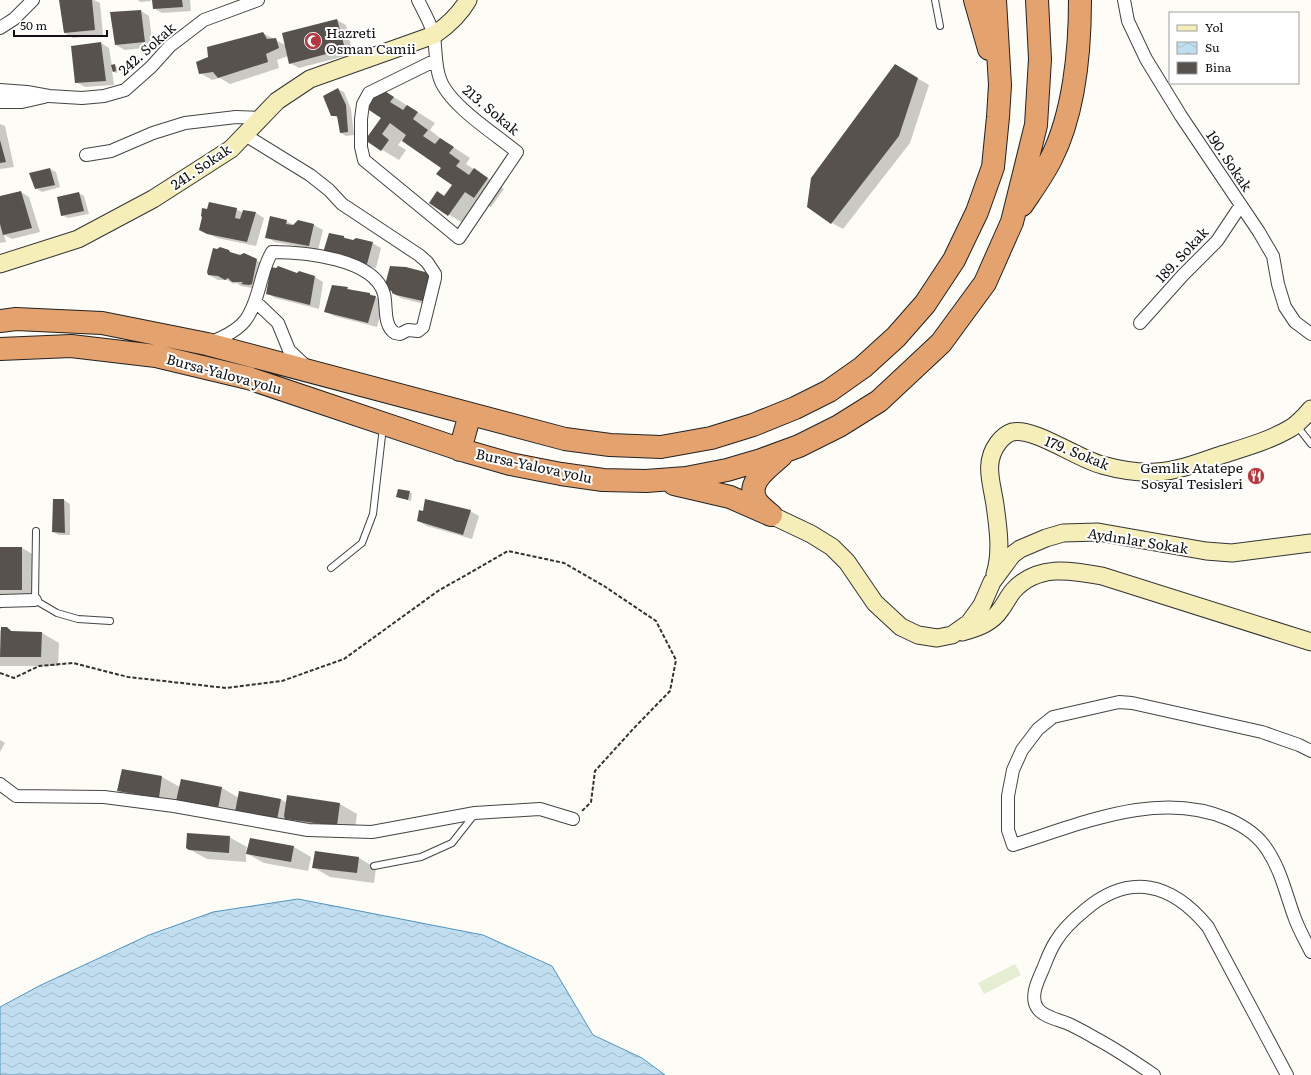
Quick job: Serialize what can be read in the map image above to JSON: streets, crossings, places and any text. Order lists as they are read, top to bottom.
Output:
{
  "streets": {
    "highway": ["Bursa-Yalova yolu"],
    "street": [
      "242. Sokak",
      "213. Sokak",
      "190. Sokak",
      "241. Sokak",
      "189. Sokak",
      "179. Sokak",
      "Aydınlar Sokak"
    ]
  },
  "crossings": [
    ["213. Sokak", "241. Sokak"],
    ["190. Sokak", "189. Sokak"],
    ["179. Sokak", "Aydınlar Sokak"]
  ],
  "places": {
    "mosque": ["Hazreti Osman Camii"],
    "restaurant": ["Gemlik Atatepe Sosyal Tesisleri"]
  },
  "legend": ["Yol", "Su", "Bina"],
  "scale_bar": "50 m"
}
